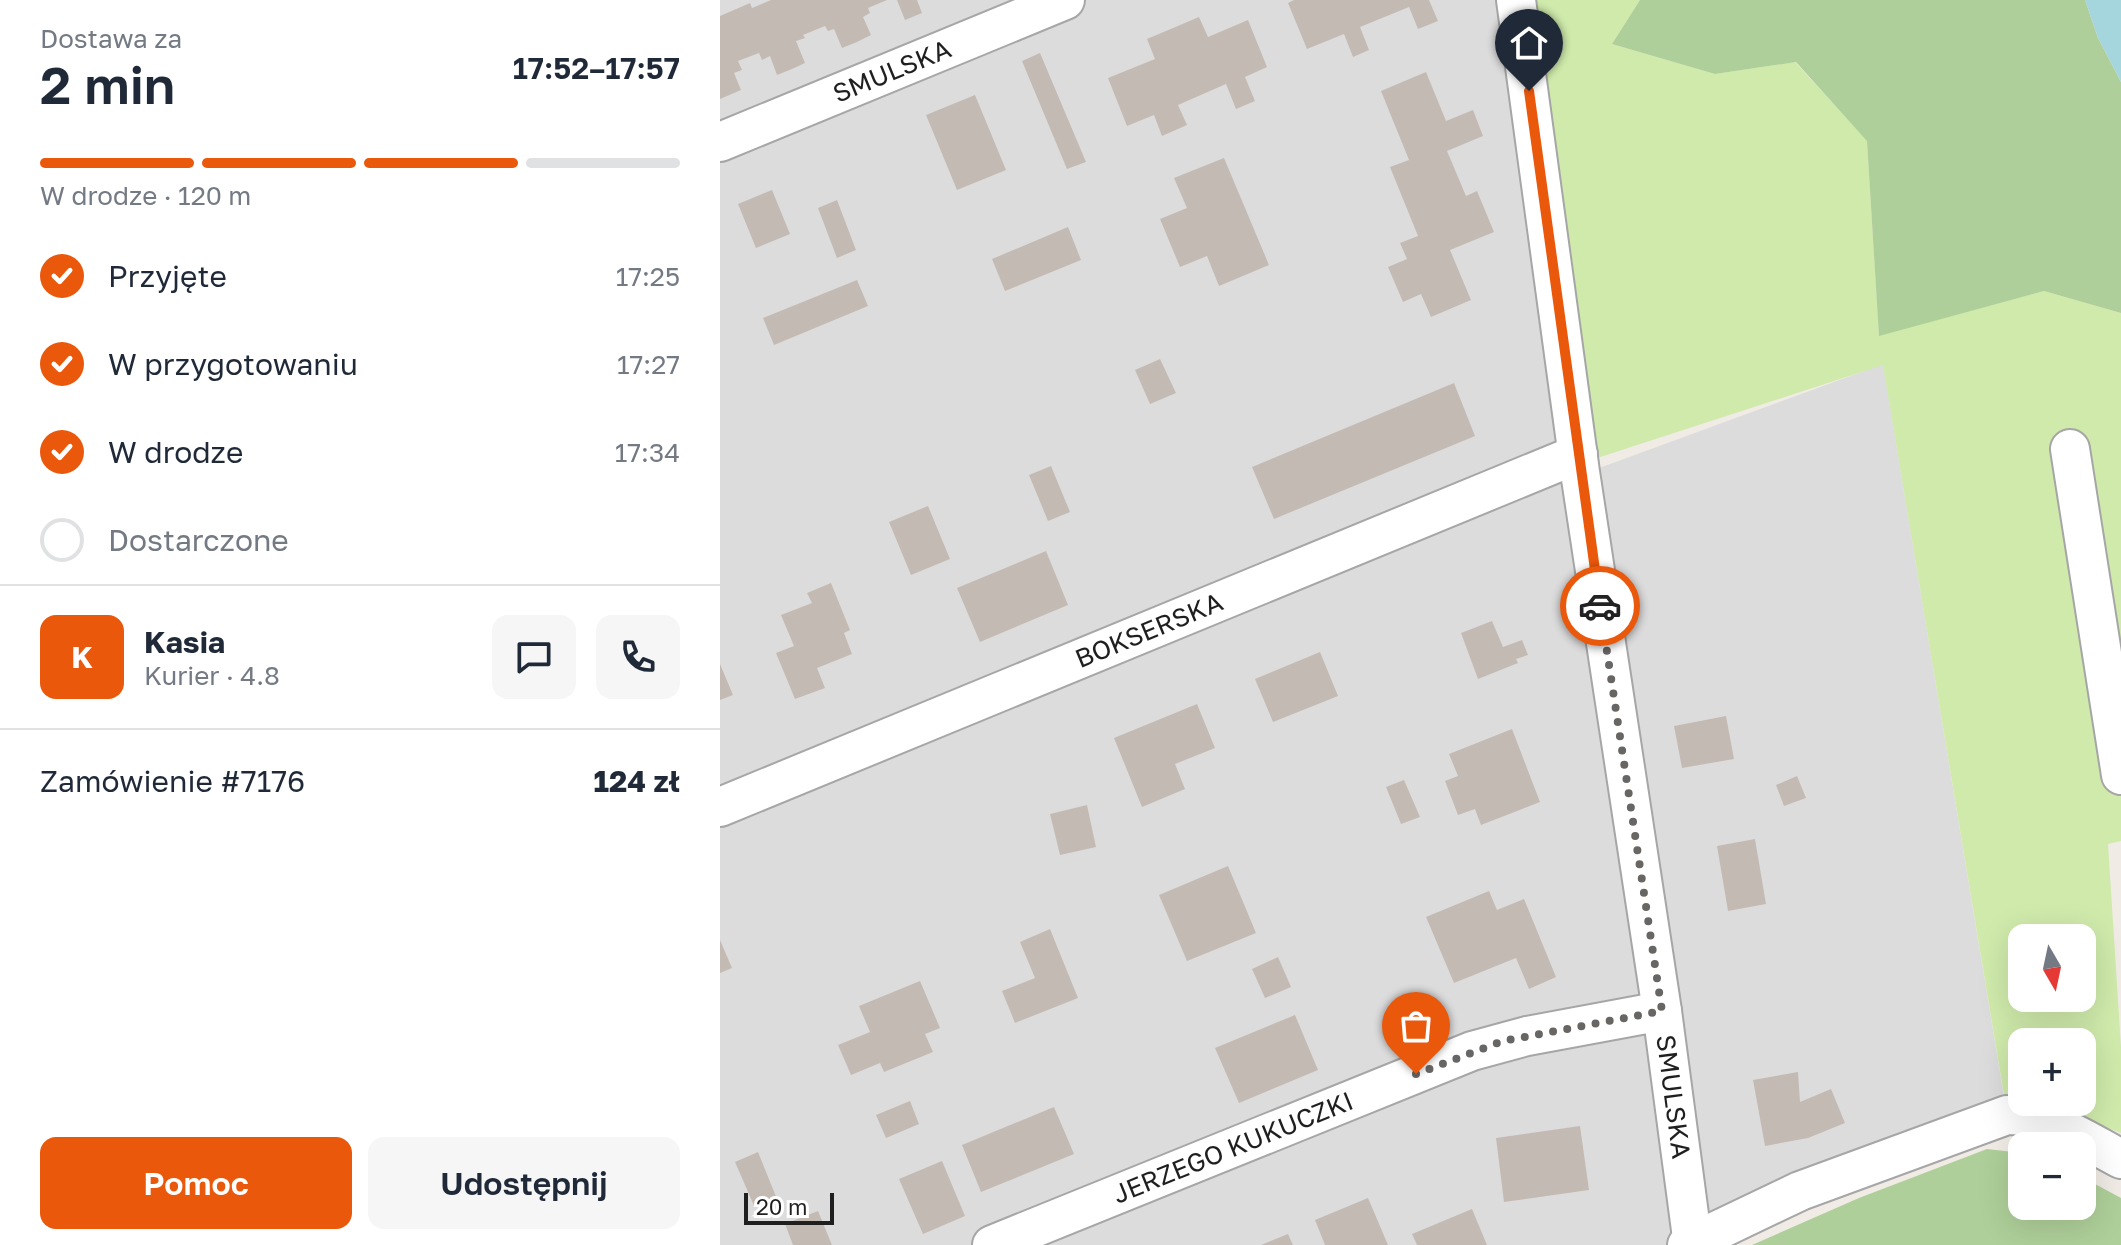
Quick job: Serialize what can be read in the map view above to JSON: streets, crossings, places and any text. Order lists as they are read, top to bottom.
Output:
{
  "streets": {
    "street": ["SMULSKA", "BOKSERSKA", "JERZEGO KUKUCZKI"]
  },
  "crossings": [
    ["SMULSKA", "BOKSERSKA"],
    ["SMULSKA", "JERZEGO KUKUCZKI"]
  ],
  "scale_bar": "20 m",
  "north": "bottom",
  "page": {
    "heading": ["2 min", "Dostawa za", "17:52–17:57"],
    "panel": [
      "Kasia",
      "Kurier · 4.8",
      "Zamówienie #7176",
      "124 zł"
    ],
    "bar": "W drodze · 120 m",
    "list": [
      ["Przyjęte", "17:25"],
      ["W przygotowaniu", "17:27"],
      ["W drodze", "17:34"],
      "Dostarczone"
    ],
    "round": "K",
    "map_buttons": ["+", "−"],
    "buttons": ["Pomoc", "Udostępnij"],
    "scale": "20 m"
  }
}
